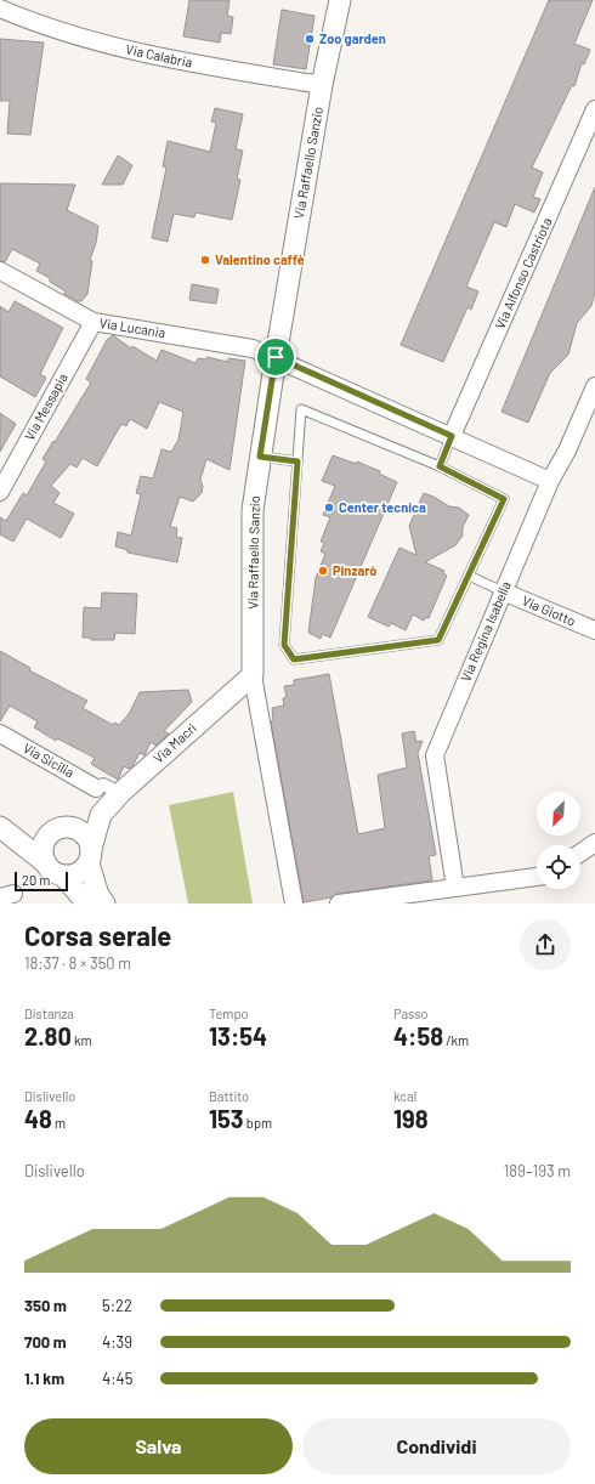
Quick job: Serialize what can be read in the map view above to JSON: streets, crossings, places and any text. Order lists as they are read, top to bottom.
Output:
{
  "streets": {
    "street": [
      "Via Calabria",
      "Via Raffaello Sanzio",
      "Via Alfonso Castriota",
      "Via Lucania",
      "Via Messapia",
      "Via Giotto",
      "Via Regina Isabella",
      "Via Macrì",
      "Via Sicilia"
    ]
  },
  "crossings": [
    ["Via Calabria", "Via Raffaello Sanzio"],
    ["Via Raffaello Sanzio", "Via Lucania"],
    ["Via Raffaello Sanzio", "Via Macrì"],
    ["Via Alfonso Castriota", "Via Lucania"],
    ["Via Lucania", "Via Messapia"],
    ["Via Lucania", "Via Regina Isabella"],
    ["Via Giotto", "Via Regina Isabella"]
  ],
  "places": [
    "Zoo garden",
    "Valentino caffè",
    "Center tecnica",
    "Pinzarò"
  ],
  "scale_bar": "20 m",
  "north": "bottom left",
  "page": {
    "scale": "20 m",
    "heading": ["Corsa serale", "18:37 · 8 × 350 m"],
    "stats": [
      ["Distanza", "2.80 km"],
      ["Tempo", "13:54"],
      ["Passo", "4:58 /km"],
      ["Dislivello", "48 m"],
      ["Battito", "153 bpm"],
      ["kcal", "198"]
    ],
    "chart": ["Dislivello", "189–193 m"],
    "list": [
      {
        "name": "350 m",
        "note": "5:22"
      },
      {
        "name": "700 m",
        "note": "4:39"
      },
      {
        "name": "1.1 km",
        "note": "4:45"
      }
    ],
    "buttons": ["Salva", "Condividi"]
  }
}
